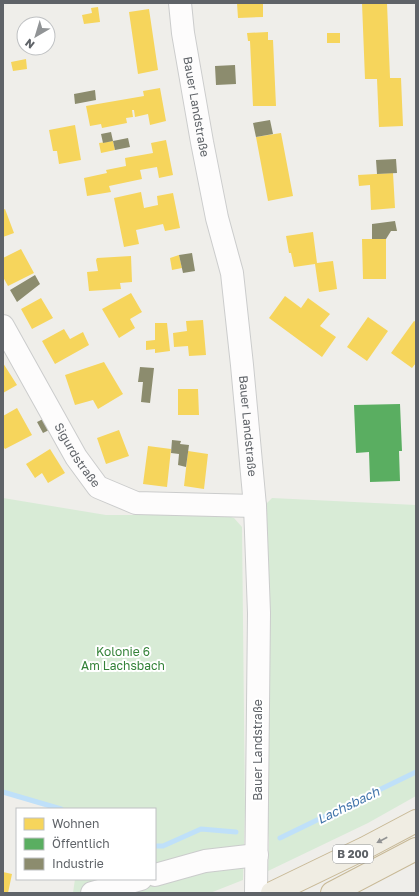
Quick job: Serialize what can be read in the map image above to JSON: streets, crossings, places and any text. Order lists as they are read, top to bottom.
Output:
{
  "streets": {
    "highway": ["B 200"],
    "street": ["Bauer Landstraße", "Sigurdstraße"]
  },
  "crossings": [
    ["Bauer Landstraße", "Sigurdstraße"],
    ["Bauer Landstraße", "B 200"]
  ],
  "water": ["Lachsbach"],
  "parks": ["Kolonie 6 Am Lachsbach"],
  "legend": ["Wohnen", "Öffentlich", "Industrie"],
  "north": "bottom left"
}
